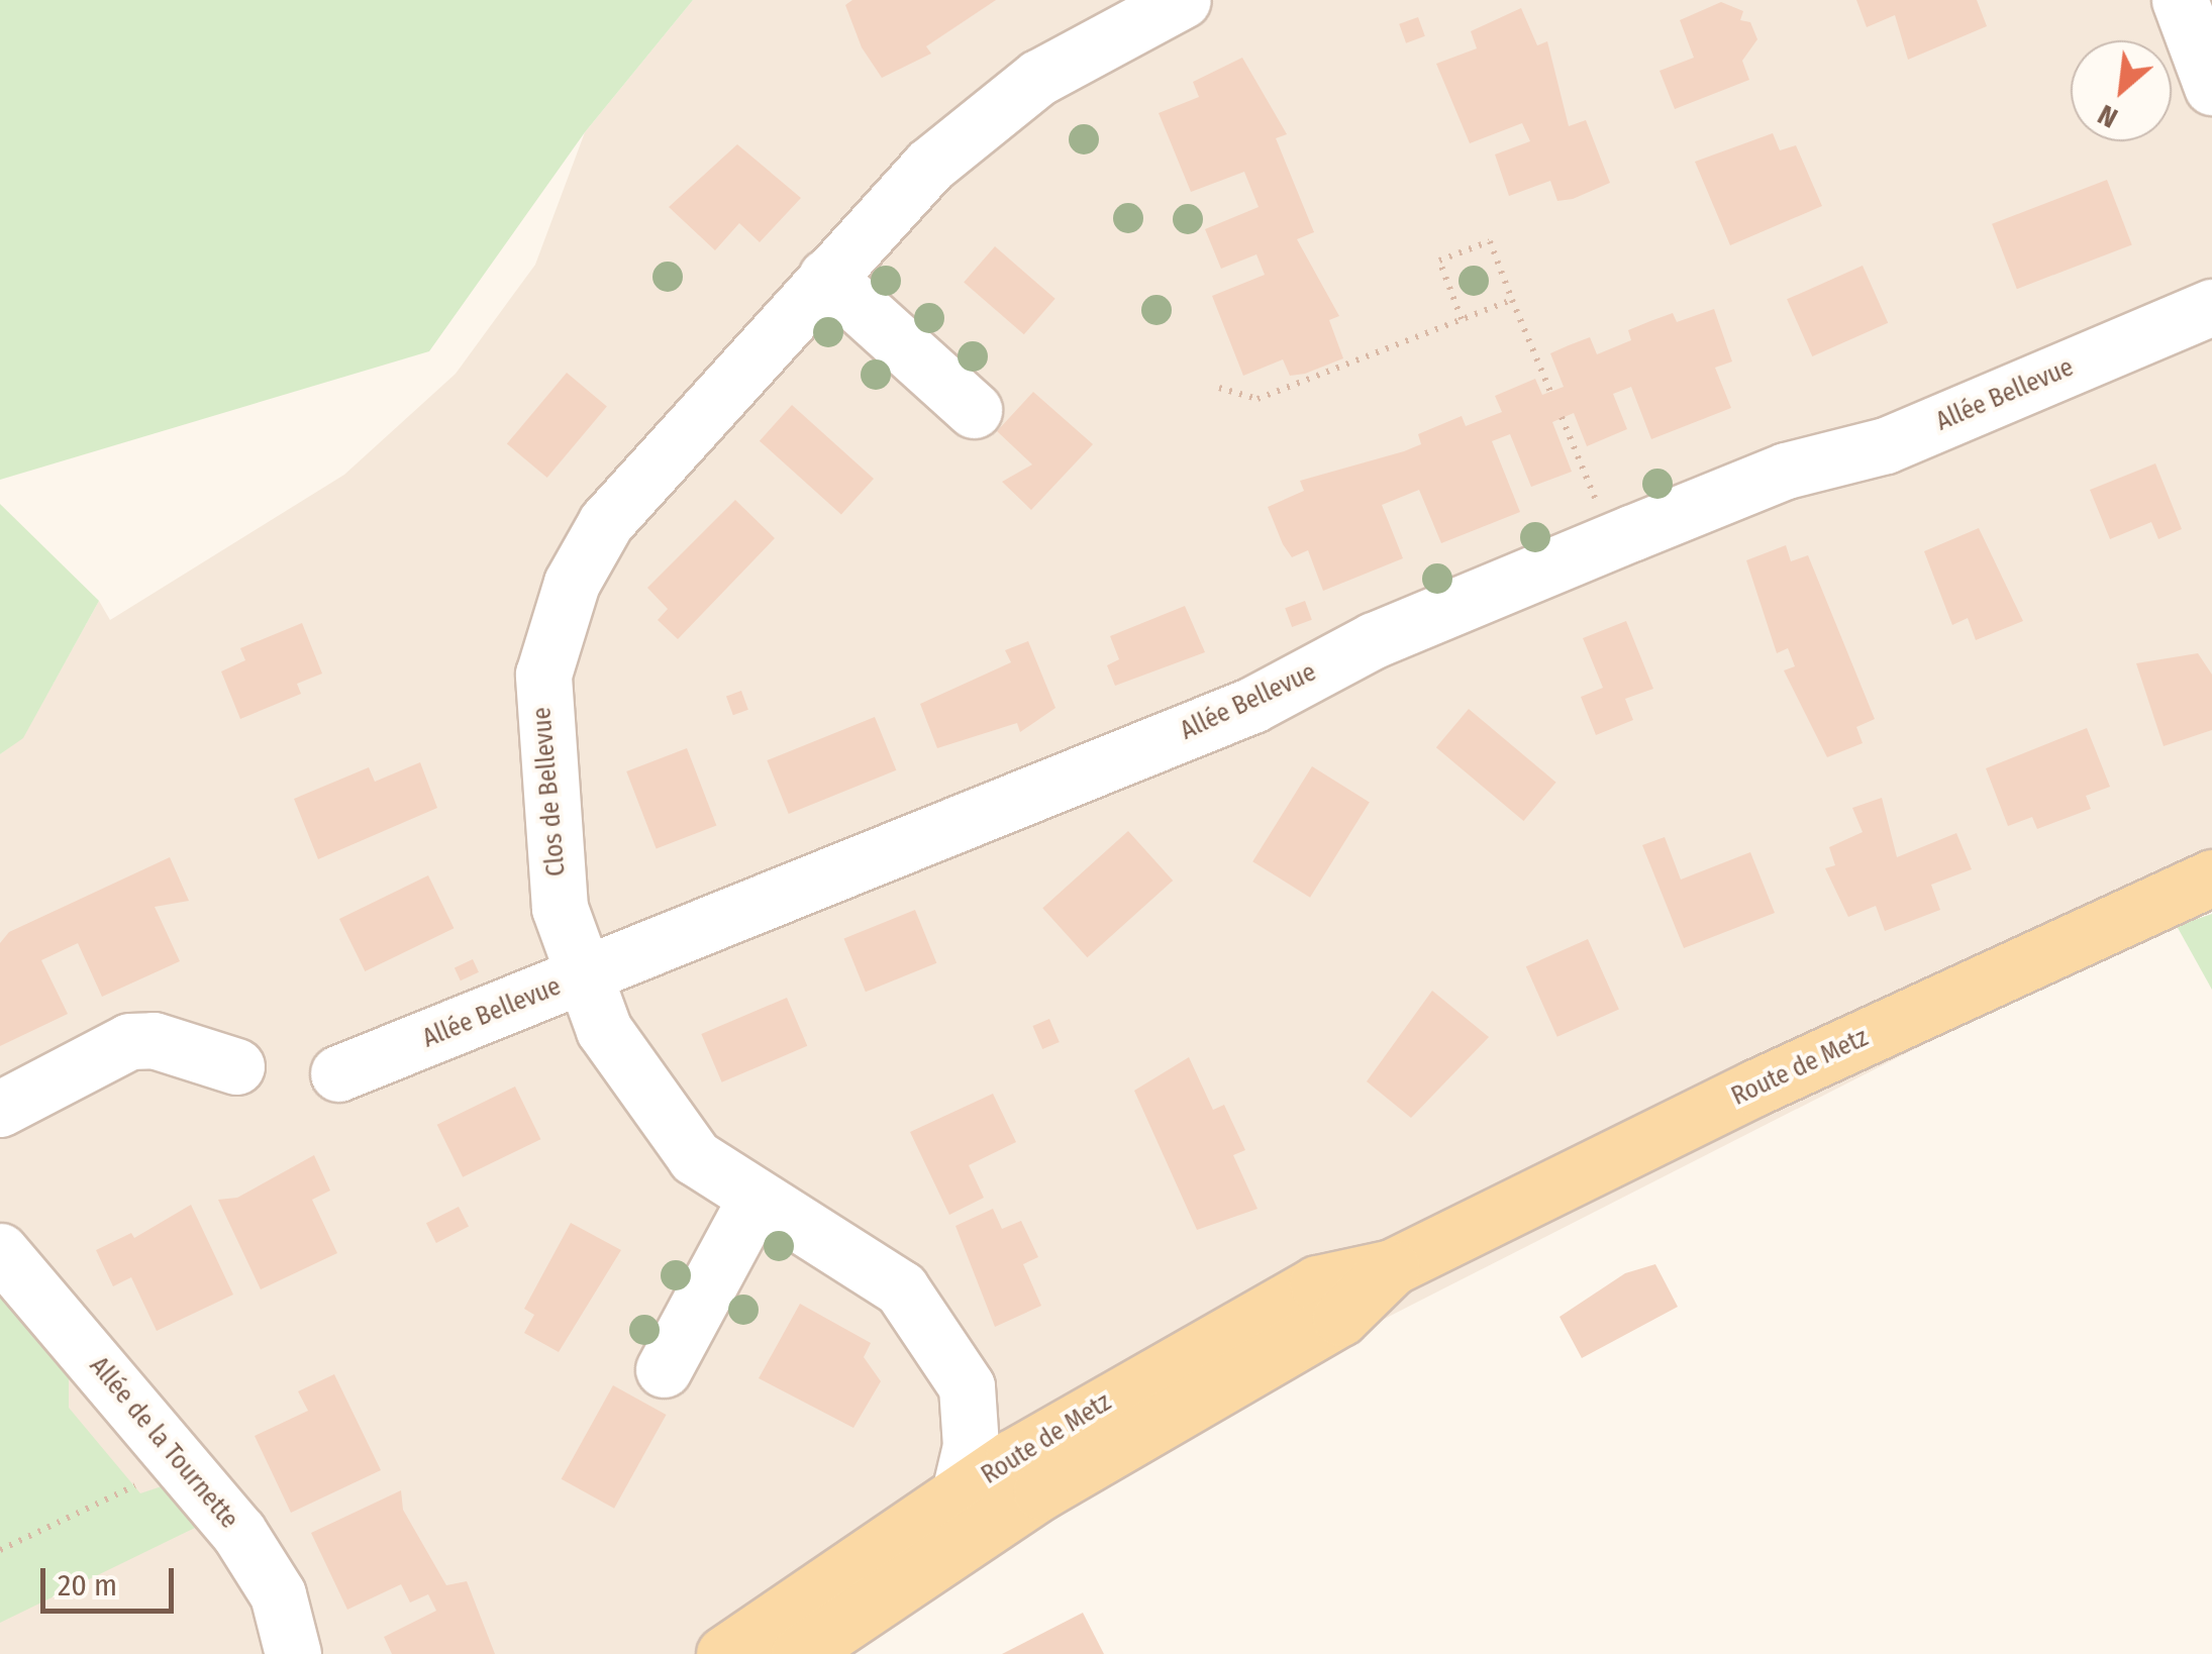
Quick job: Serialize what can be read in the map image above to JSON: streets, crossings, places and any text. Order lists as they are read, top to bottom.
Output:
{
  "streets": {
    "main road": ["Route de Metz"],
    "street": ["Allée Bellevue", "Clos de Bellevue", "Allée de la Tournette"]
  },
  "crossings": [
    ["Allée Bellevue", "Clos de Bellevue"],
    ["Clos de Bellevue", "Route de Metz"]
  ],
  "scale_bar": "20 m",
  "north": "bottom left"
}
